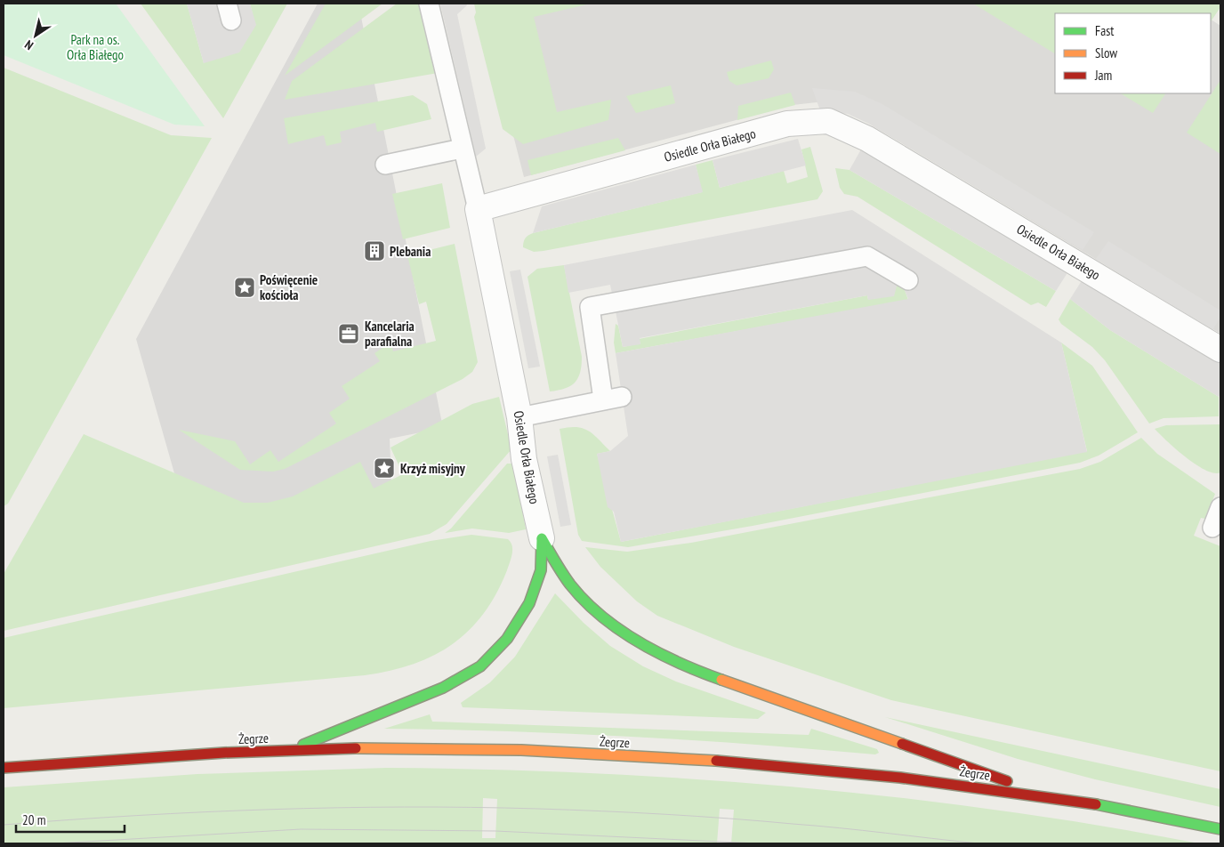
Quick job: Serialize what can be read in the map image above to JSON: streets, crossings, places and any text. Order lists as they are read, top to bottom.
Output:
{
  "streets": {
    "street": ["Osiedle Orła Białego", "Żegrze"]
  },
  "parks": ["Park na os. Orła Białego"],
  "places": {
    "building": ["Plebania"],
    "place": ["Poświęcenie kościoła", "Krzyż misyjny"],
    "office": ["Kancelaria parafialna"]
  },
  "legend": ["Fast", "Slow", "Jam"],
  "scale_bar": "20 m",
  "north": "bottom left"
}
